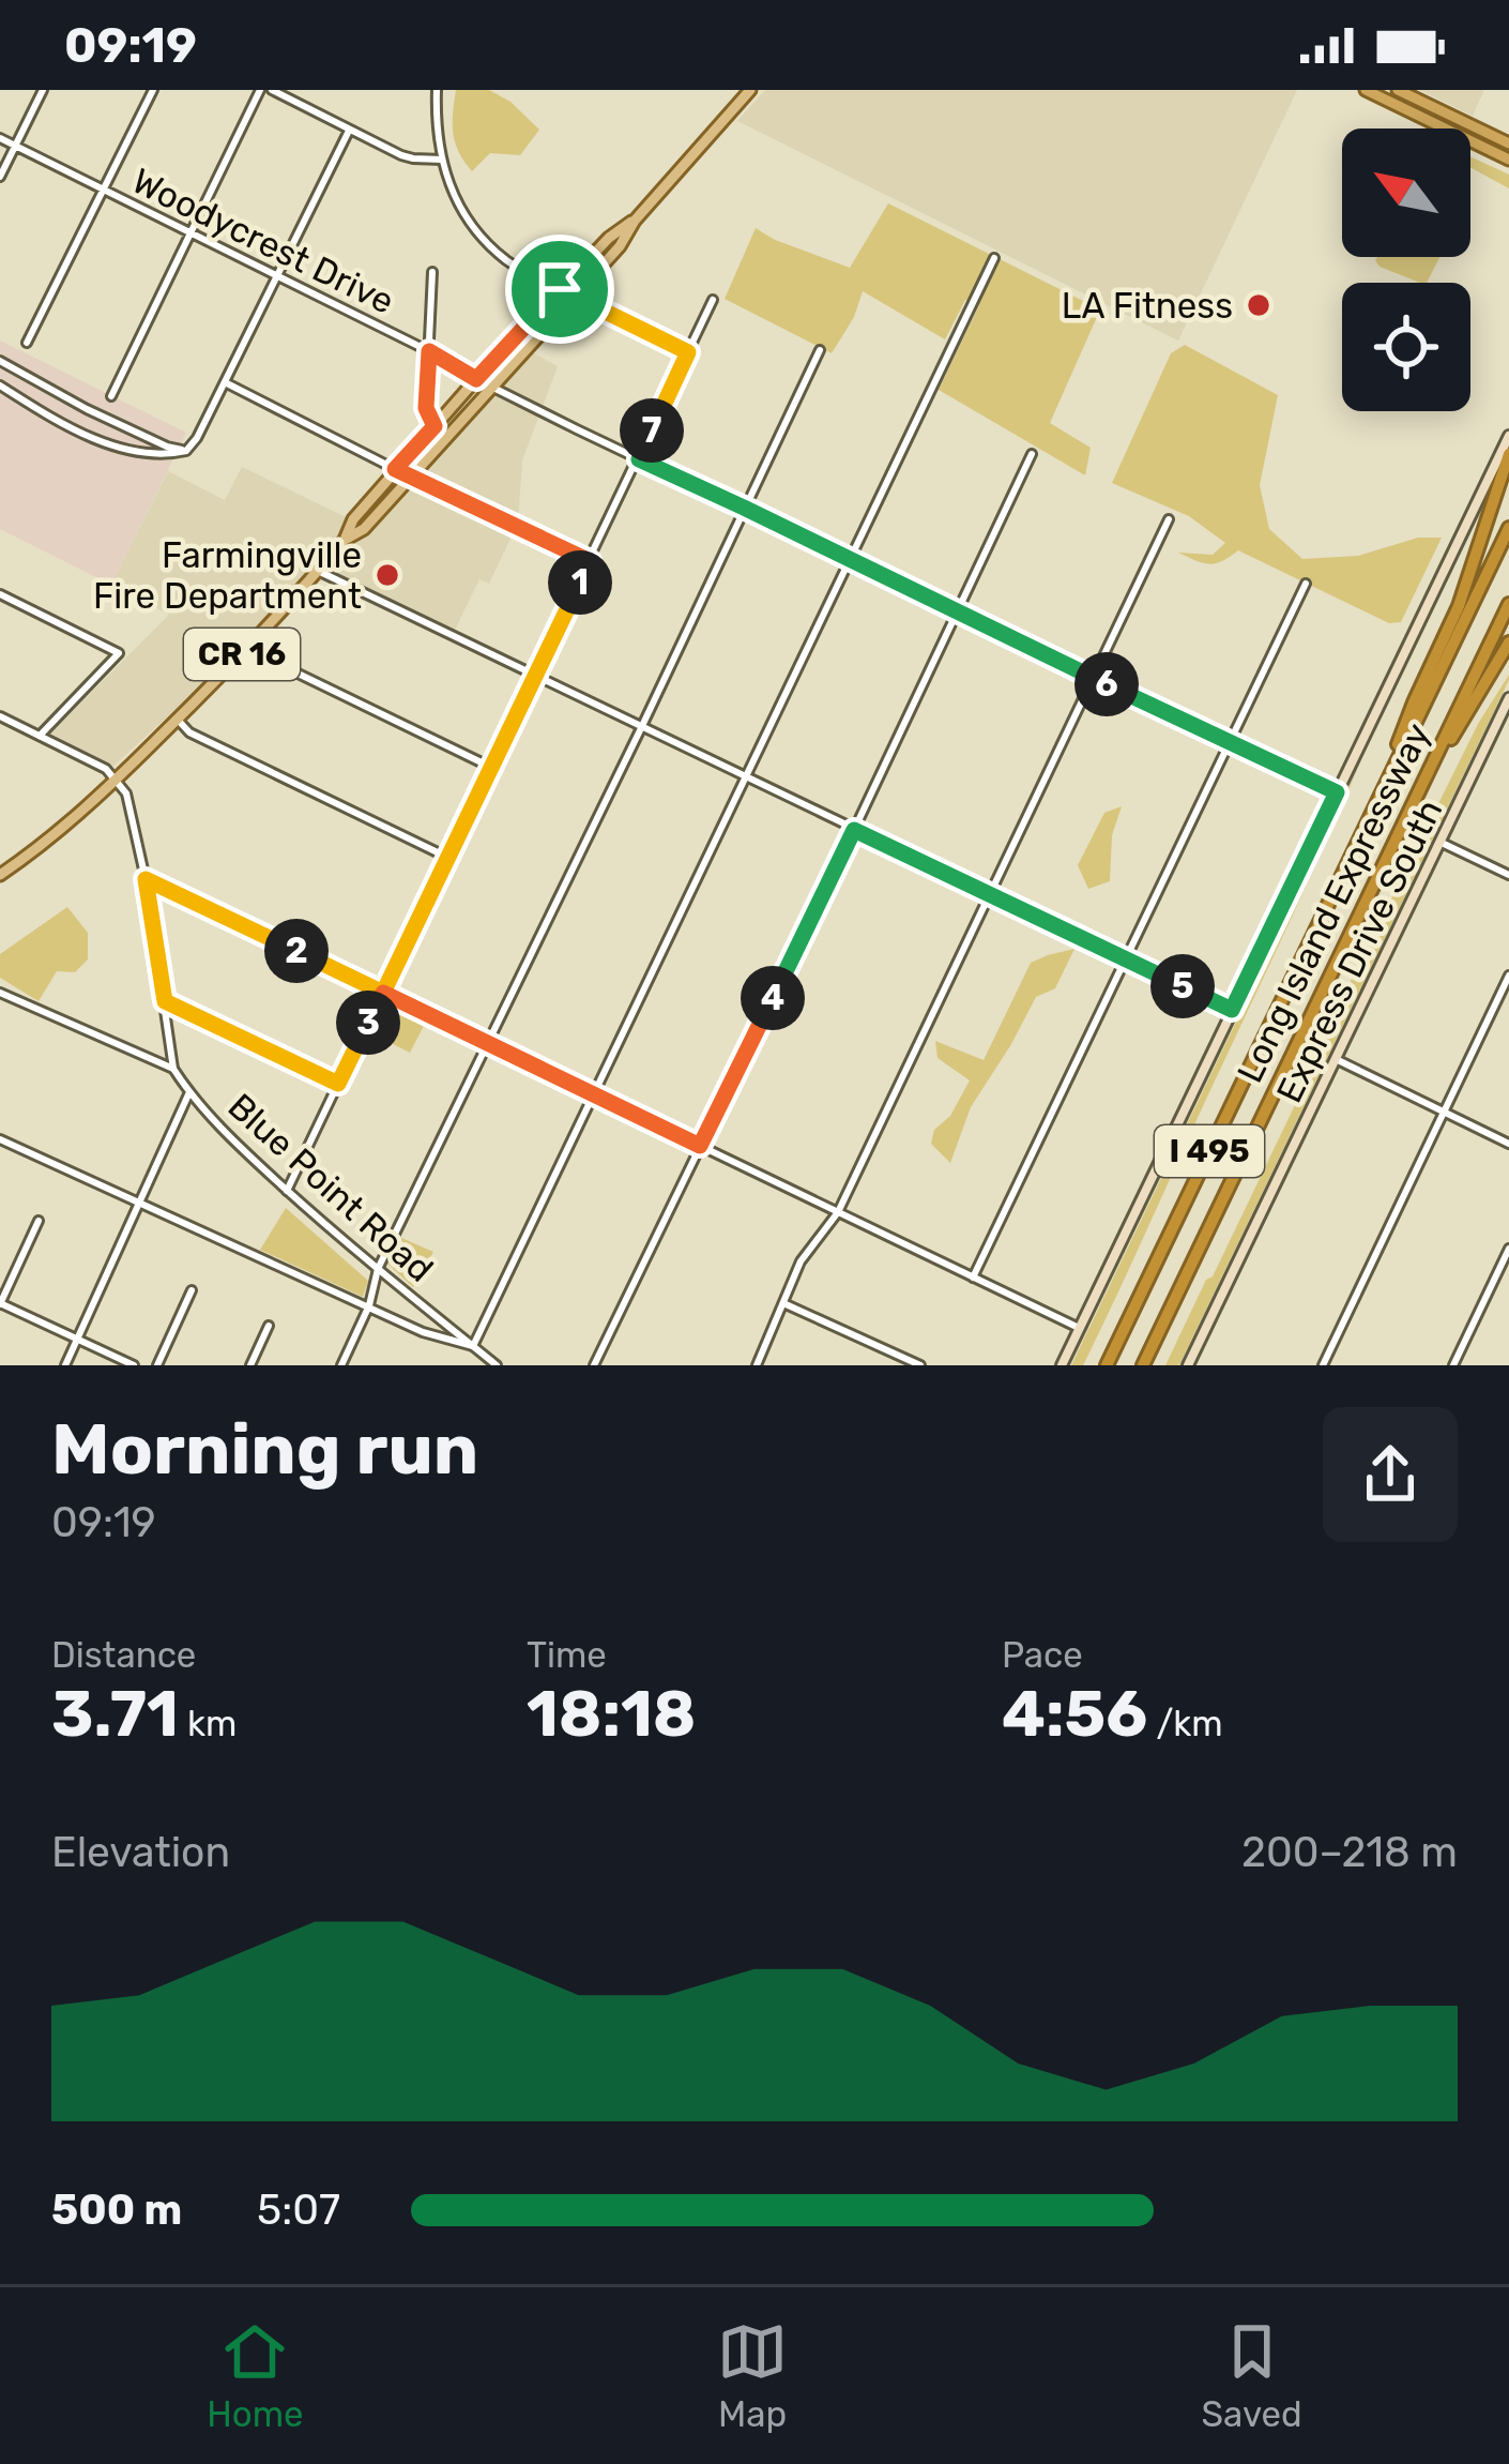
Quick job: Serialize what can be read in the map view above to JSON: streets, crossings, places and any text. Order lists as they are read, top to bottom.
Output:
{
  "streets": {
    "highway": ["Long Island Expressway", "I 495"],
    "main road": ["CR 16", "Express Drive South"],
    "street": ["Woodycrest Drive", "Blue Point Road"]
  },
  "crossings": [
    ["Woodycrest Drive", "CR 16"],
    ["CR 16", "Blue Point Road"]
  ],
  "places": ["LA Fitness", "Farmingville Fire Department"],
  "north": "top left",
  "page": {
    "status": "09:19",
    "pins": [
      "7",
      "1",
      "6",
      "2",
      "5",
      "4",
      "3"
    ],
    "heading": ["Morning run", "09:19"],
    "stats": [
      ["Distance", "3.71 km"],
      ["Time", "18:18"],
      ["Pace", "4:56 /km"]
    ],
    "chart": ["Elevation", "200–218 m"],
    "list": [
      {
        "name": "500 m",
        "note": "5:07"
      }
    ],
    "tabs": ["Home", "Map", "Saved"]
  }
}
